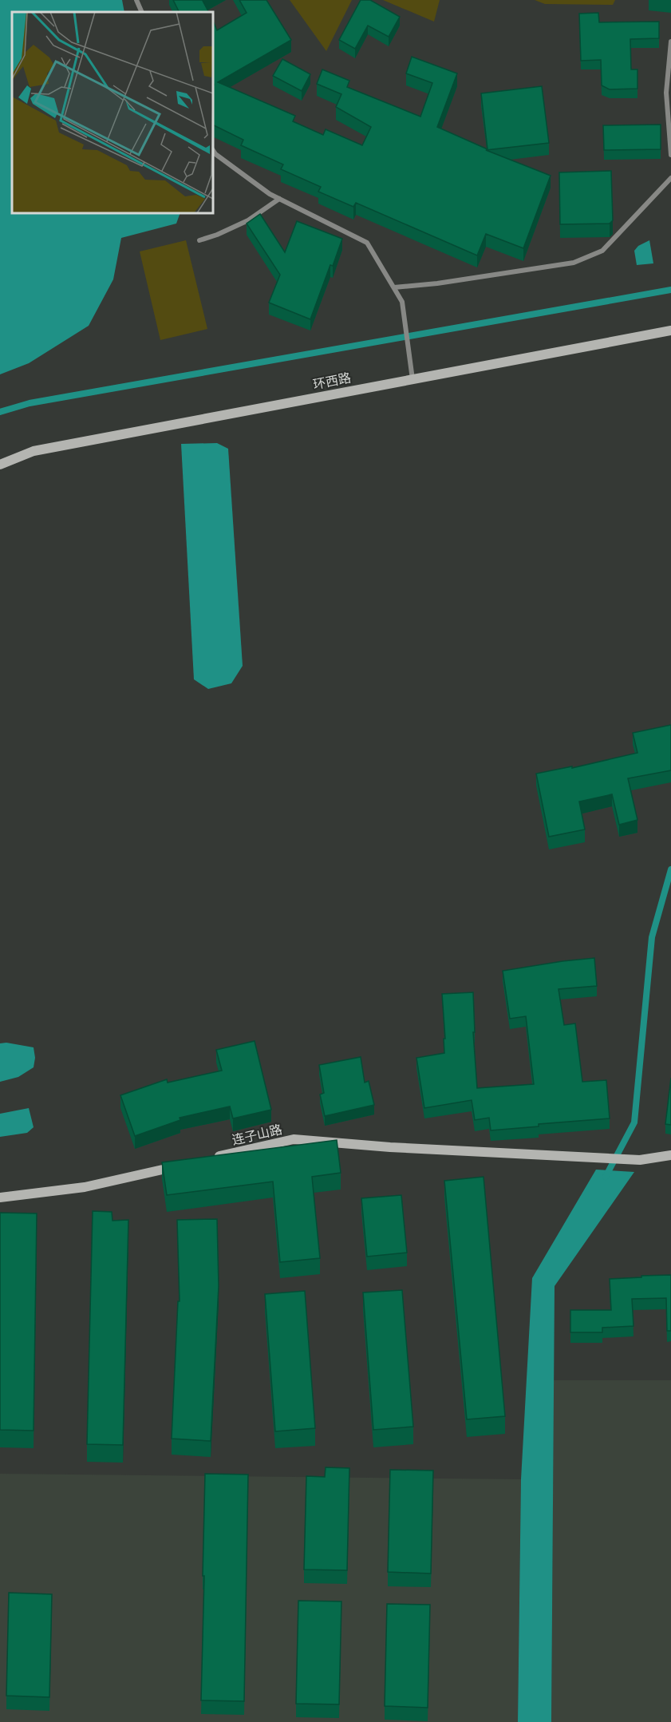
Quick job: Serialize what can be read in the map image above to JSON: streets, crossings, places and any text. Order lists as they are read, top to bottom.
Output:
{
  "streets": {
    "street": ["环西路", "连子山路"]
  }
}
